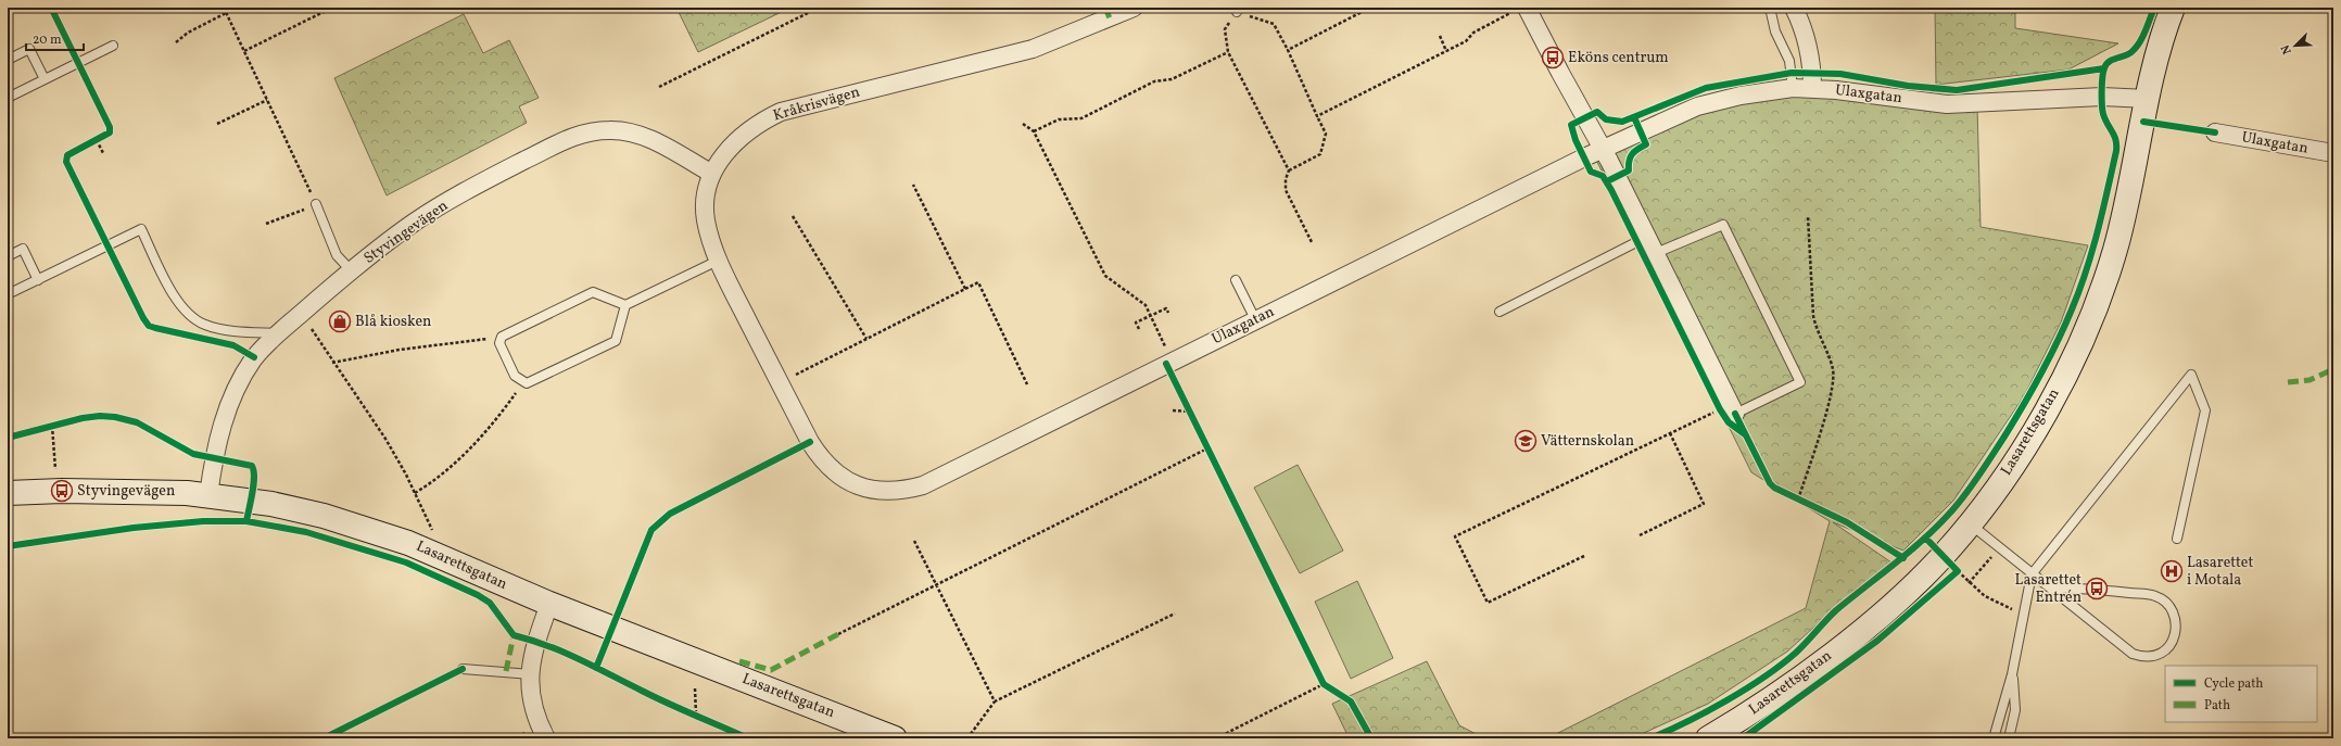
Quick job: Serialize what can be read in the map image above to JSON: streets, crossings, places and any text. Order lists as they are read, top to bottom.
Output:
{
  "streets": {
    "street": [
      "Ulaxgatan",
      "Kråkrisvägen",
      "Styvingevägen",
      "Lasarettsgatan"
    ]
  },
  "crossings": [
    ["Ulaxgatan", "Kråkrisvägen"],
    ["Ulaxgatan", "Lasarettsgatan"],
    ["Kråkrisvägen", "Styvingevägen"],
    ["Styvingevägen", "Lasarettsgatan"]
  ],
  "places": {
    "bus stop": ["Eköns centrum", "Styvingevägen", "Lasarettet Entrén"],
    "shop": ["Blå kiosken"],
    "school or university": ["Vätternskolan"],
    "hospital": ["Lasarettet i Motala"]
  },
  "legend": ["Cycle path", "Path"],
  "scale_bar": "20 m",
  "north": "bottom left"
}
